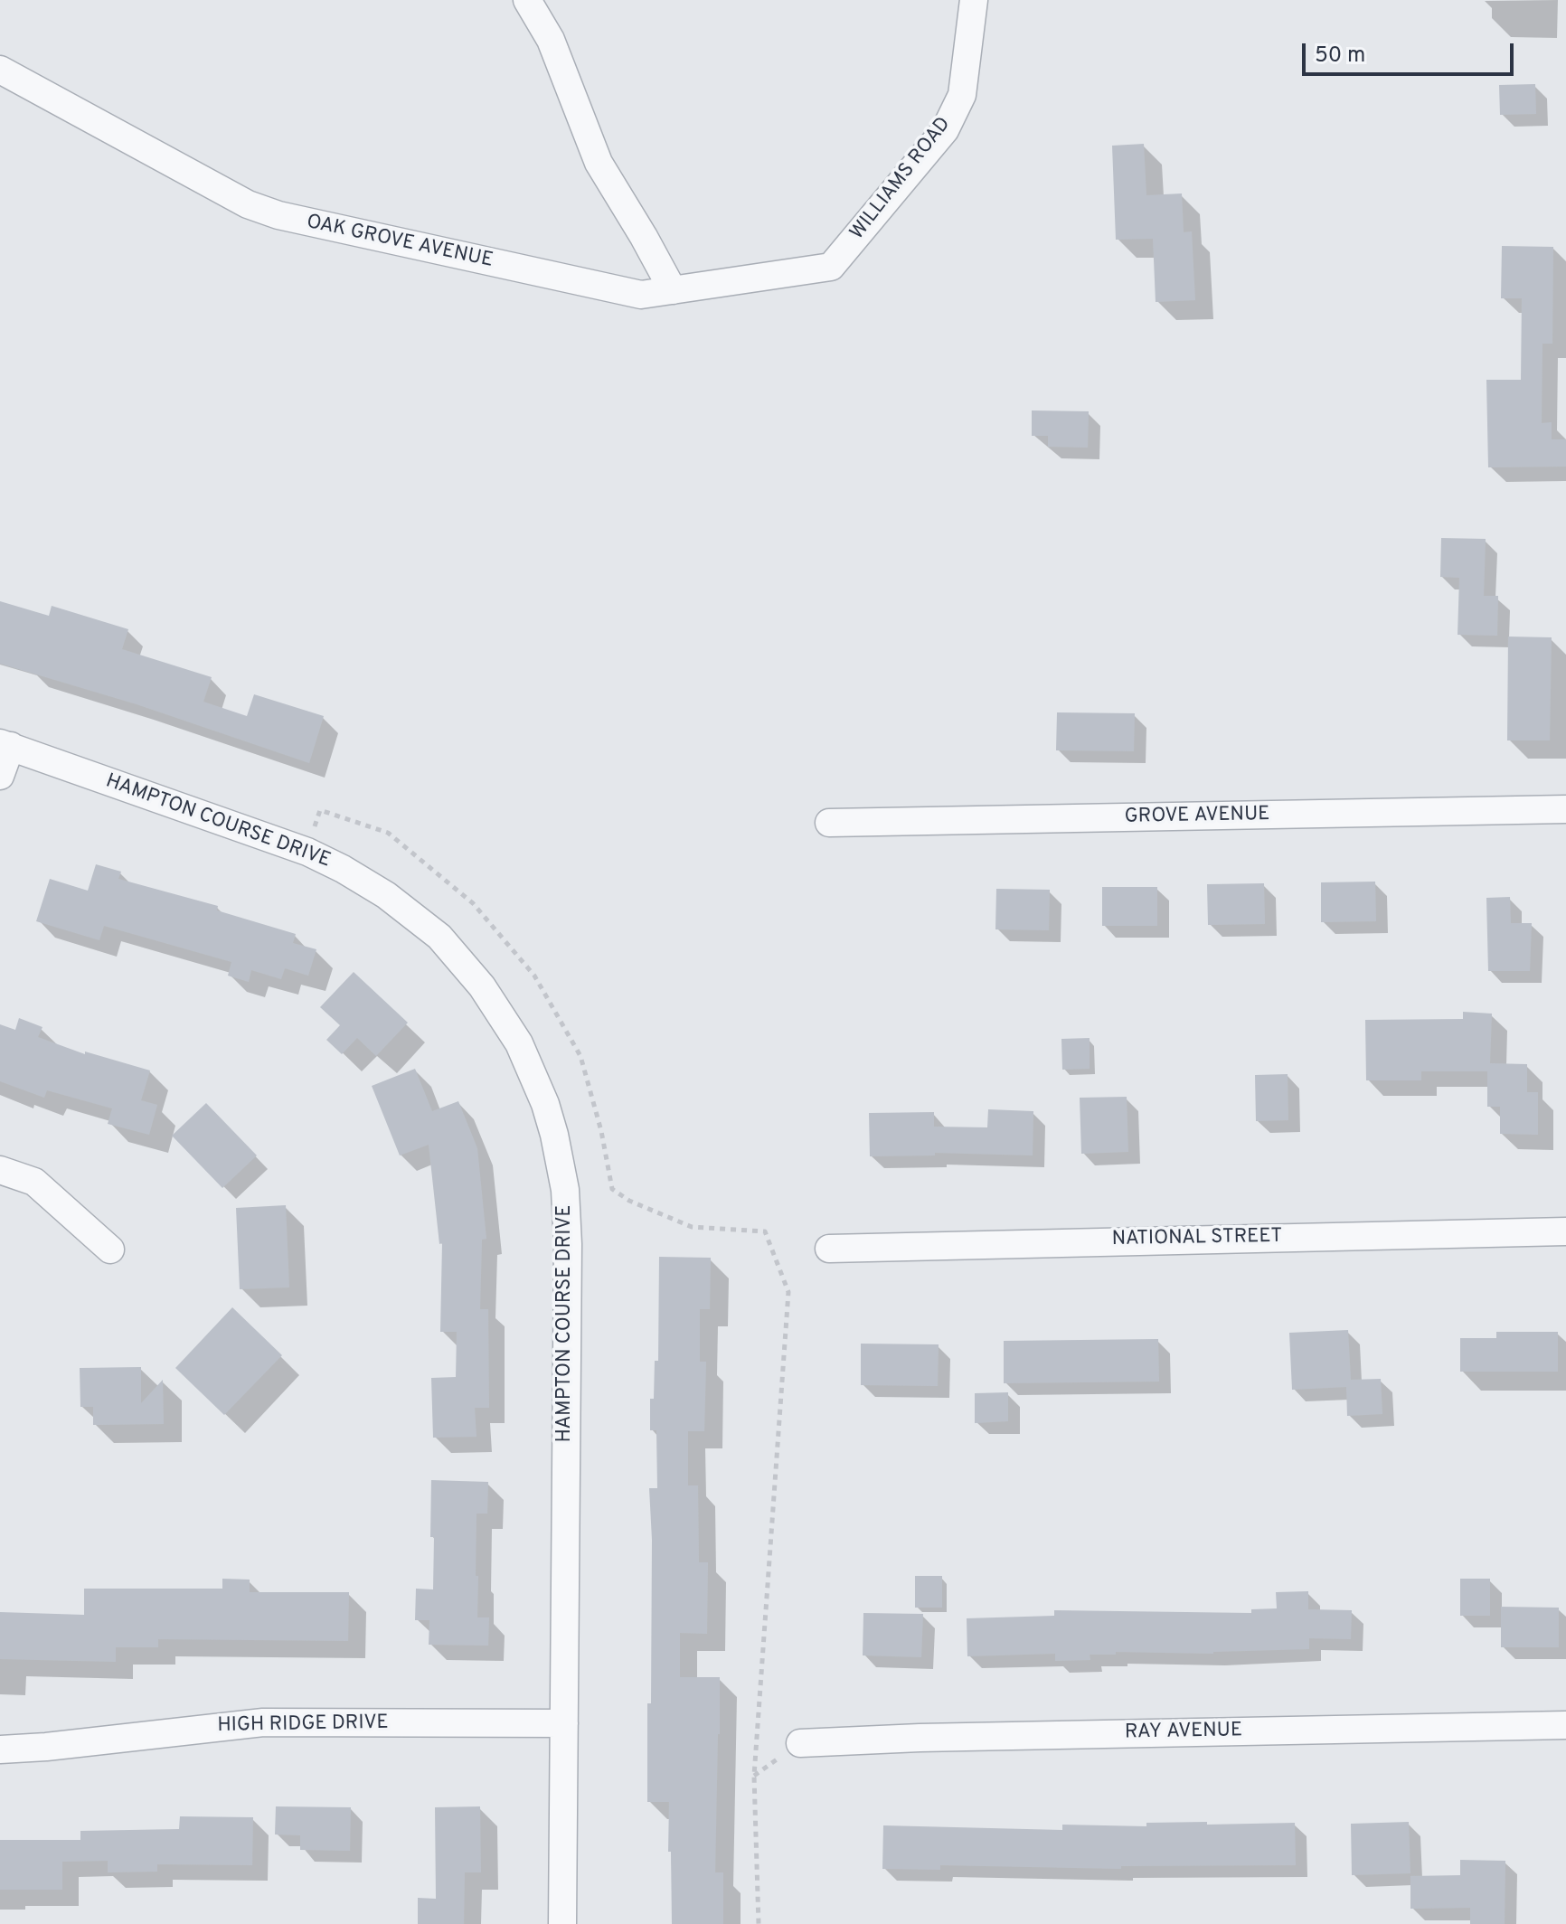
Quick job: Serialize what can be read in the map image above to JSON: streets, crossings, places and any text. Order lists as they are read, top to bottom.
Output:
{
  "streets": {
    "street": [
      "WILLIAMS ROAD",
      "OAK GROVE AVENUE",
      "GROVE AVENUE",
      "HAMPTON COURSE DRIVE",
      "NATIONAL STREET",
      "HIGH RIDGE DRIVE",
      "RAY AVENUE"
    ]
  },
  "crossings": [
    ["WILLIAMS ROAD", "OAK GROVE AVENUE"],
    ["HAMPTON COURSE DRIVE", "HIGH RIDGE DRIVE"]
  ],
  "scale_bar": "50 m"
}
